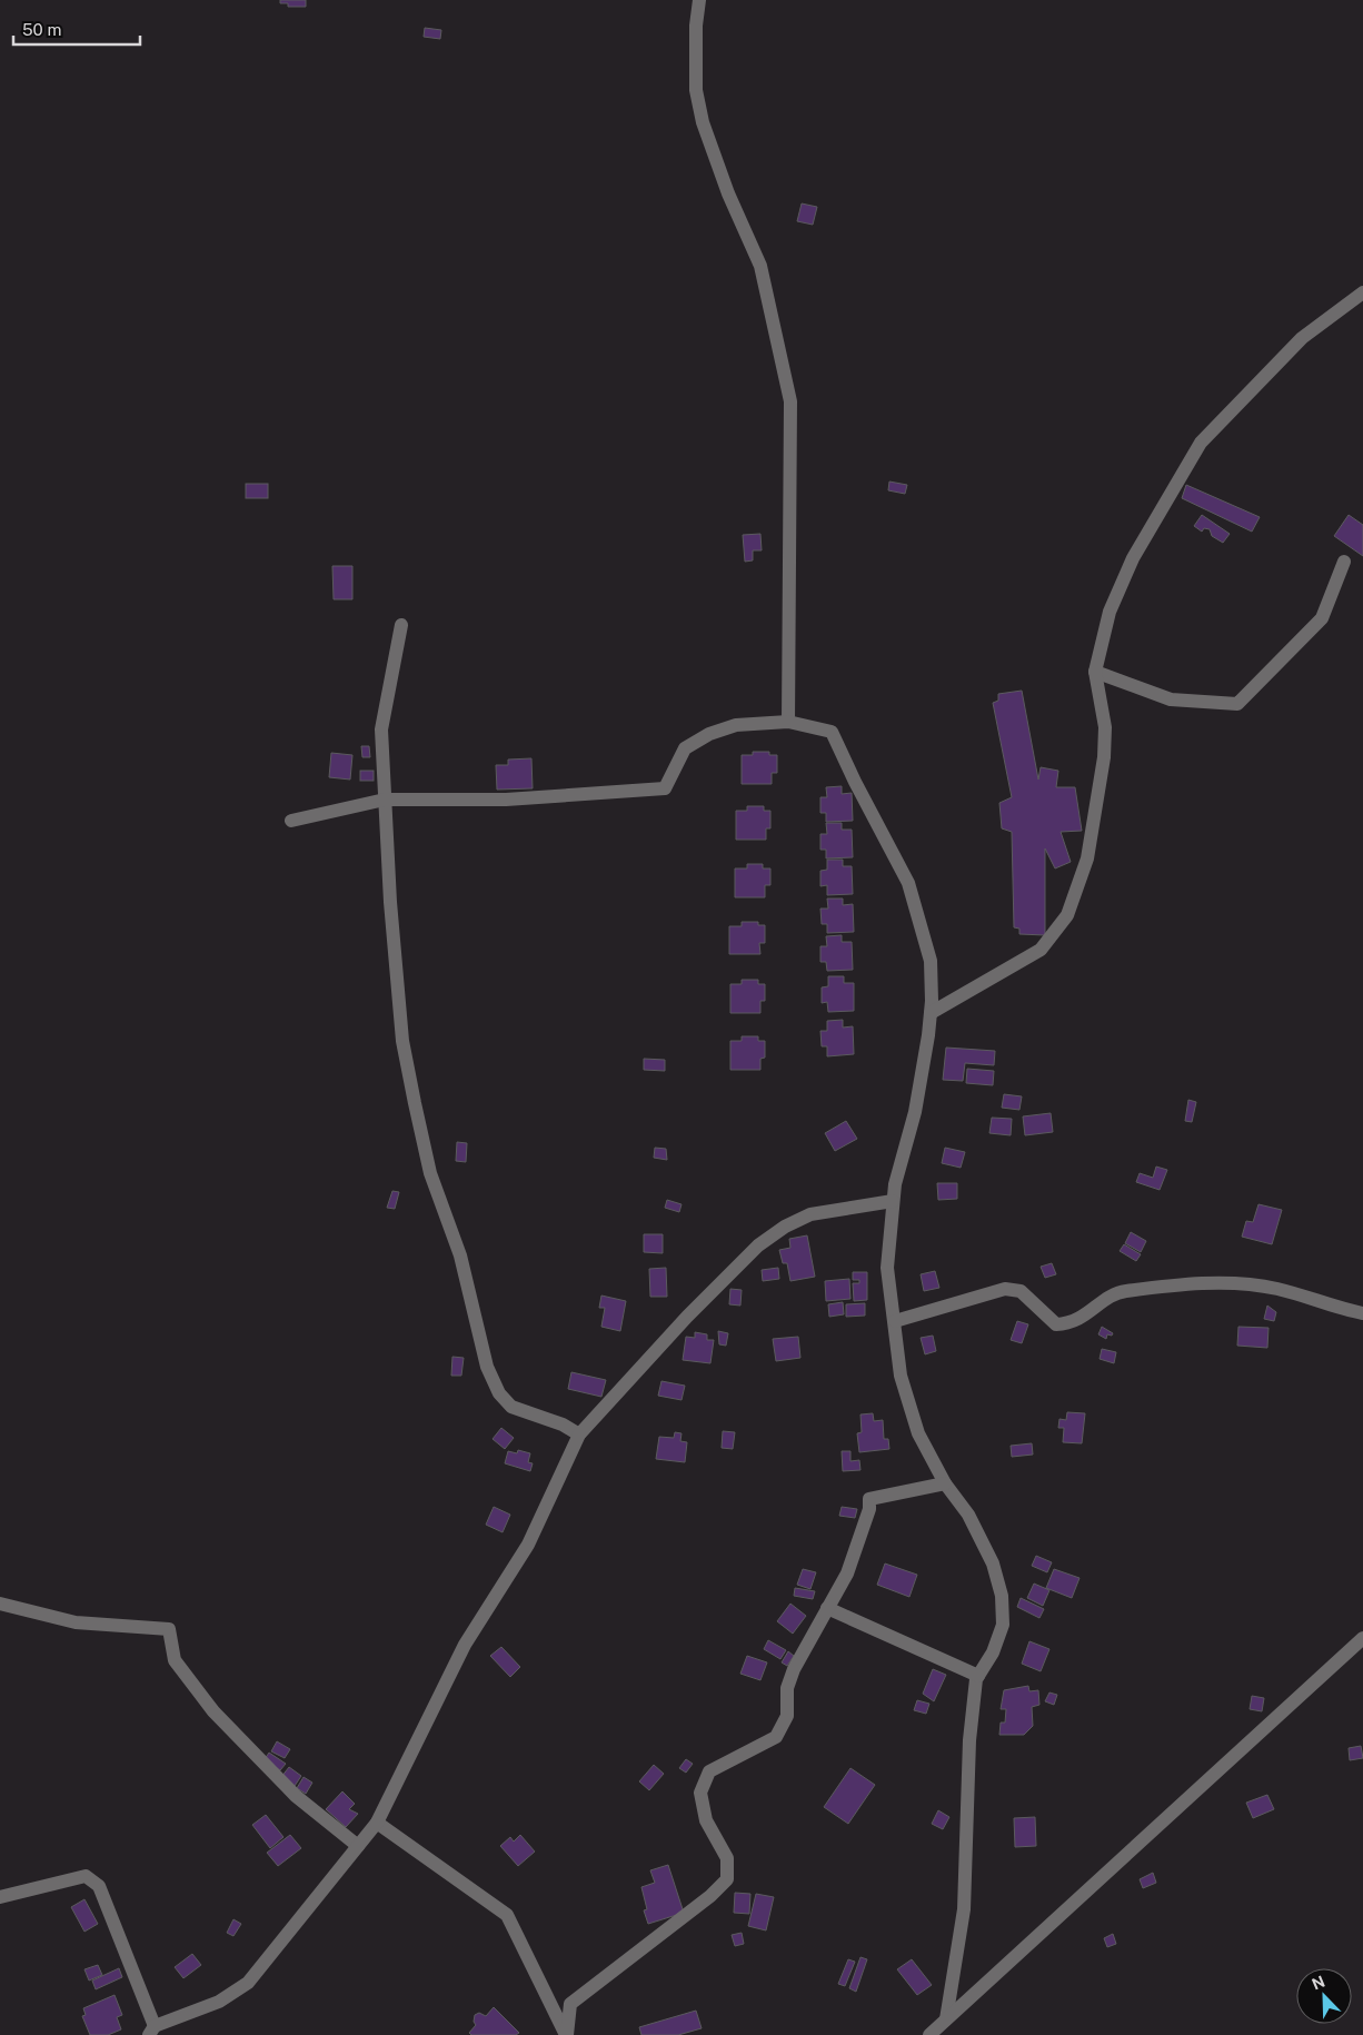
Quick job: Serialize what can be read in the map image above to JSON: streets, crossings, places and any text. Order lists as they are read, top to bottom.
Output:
{
  "scale_bar": "50 m",
  "north": "top left"
}
